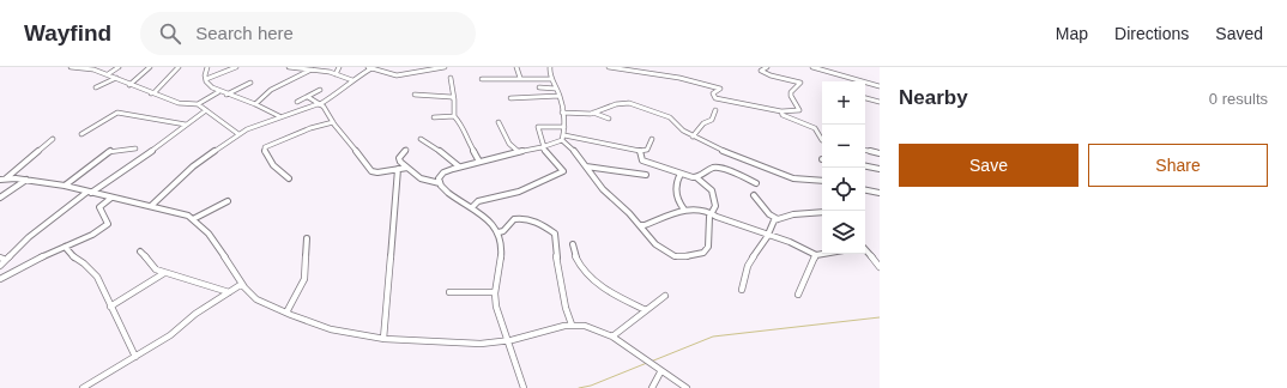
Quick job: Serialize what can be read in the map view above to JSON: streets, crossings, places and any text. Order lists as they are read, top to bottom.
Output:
{
  "page": {
    "header": "Wayfind",
    "search": "Search here",
    "nav": ["Map", "Directions", "Saved"],
    "heading": ["Nearby", "0 results"],
    "map_buttons": ["+", "−"],
    "buttons": ["Save", "Share"]
  }
}
